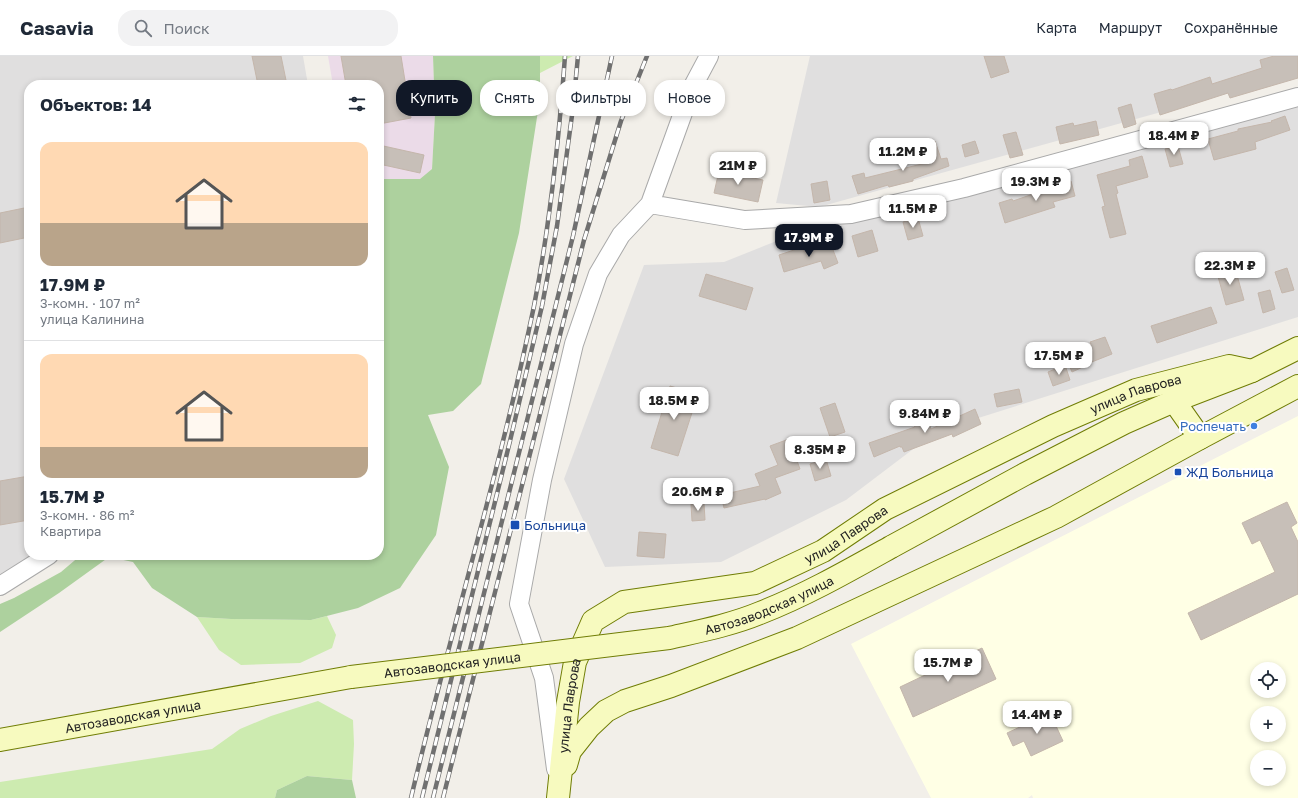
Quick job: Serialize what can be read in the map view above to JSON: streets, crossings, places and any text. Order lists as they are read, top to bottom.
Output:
{
  "streets": {
    "main road": ["улица Лаврова", "Автозаводская улица"]
  },
  "crossings": [
    ["улица Лаврова", "Автозаводская улица"]
  ],
  "places": {
    "other": ["Роспечать"],
    "transit": ["ЖД Больница", "Больница"]
  },
  "page": {
    "header": "Casavia",
    "search": "Поиск",
    "nav": ["Карта", "Маршрут", "Сохранённые"],
    "chip": [
      "Купить",
      "Снять",
      "Фильтры",
      "Новое"
    ],
    "heading": "Объектов: 14",
    "price": [
      "18.4M ₽",
      "11.2M ₽",
      "21M ₽",
      "19.3M ₽",
      "11.5M ₽",
      "17.9M ₽",
      "22.3M ₽",
      "17.5M ₽",
      "18.5M ₽",
      "9.84M ₽",
      "8.35M ₽",
      "20.6M ₽",
      "15.7M ₽",
      "14.4M ₽"
    ],
    "list": [
      {
        "name": "17.9M ₽",
        "note": "3-комн. · 107 m² · улица Калинина"
      },
      {
        "name": "15.7M ₽",
        "note": "3-комн. · 86 m² · Квартира"
      }
    ],
    "map_buttons": ["+", "−"]
  }
}
